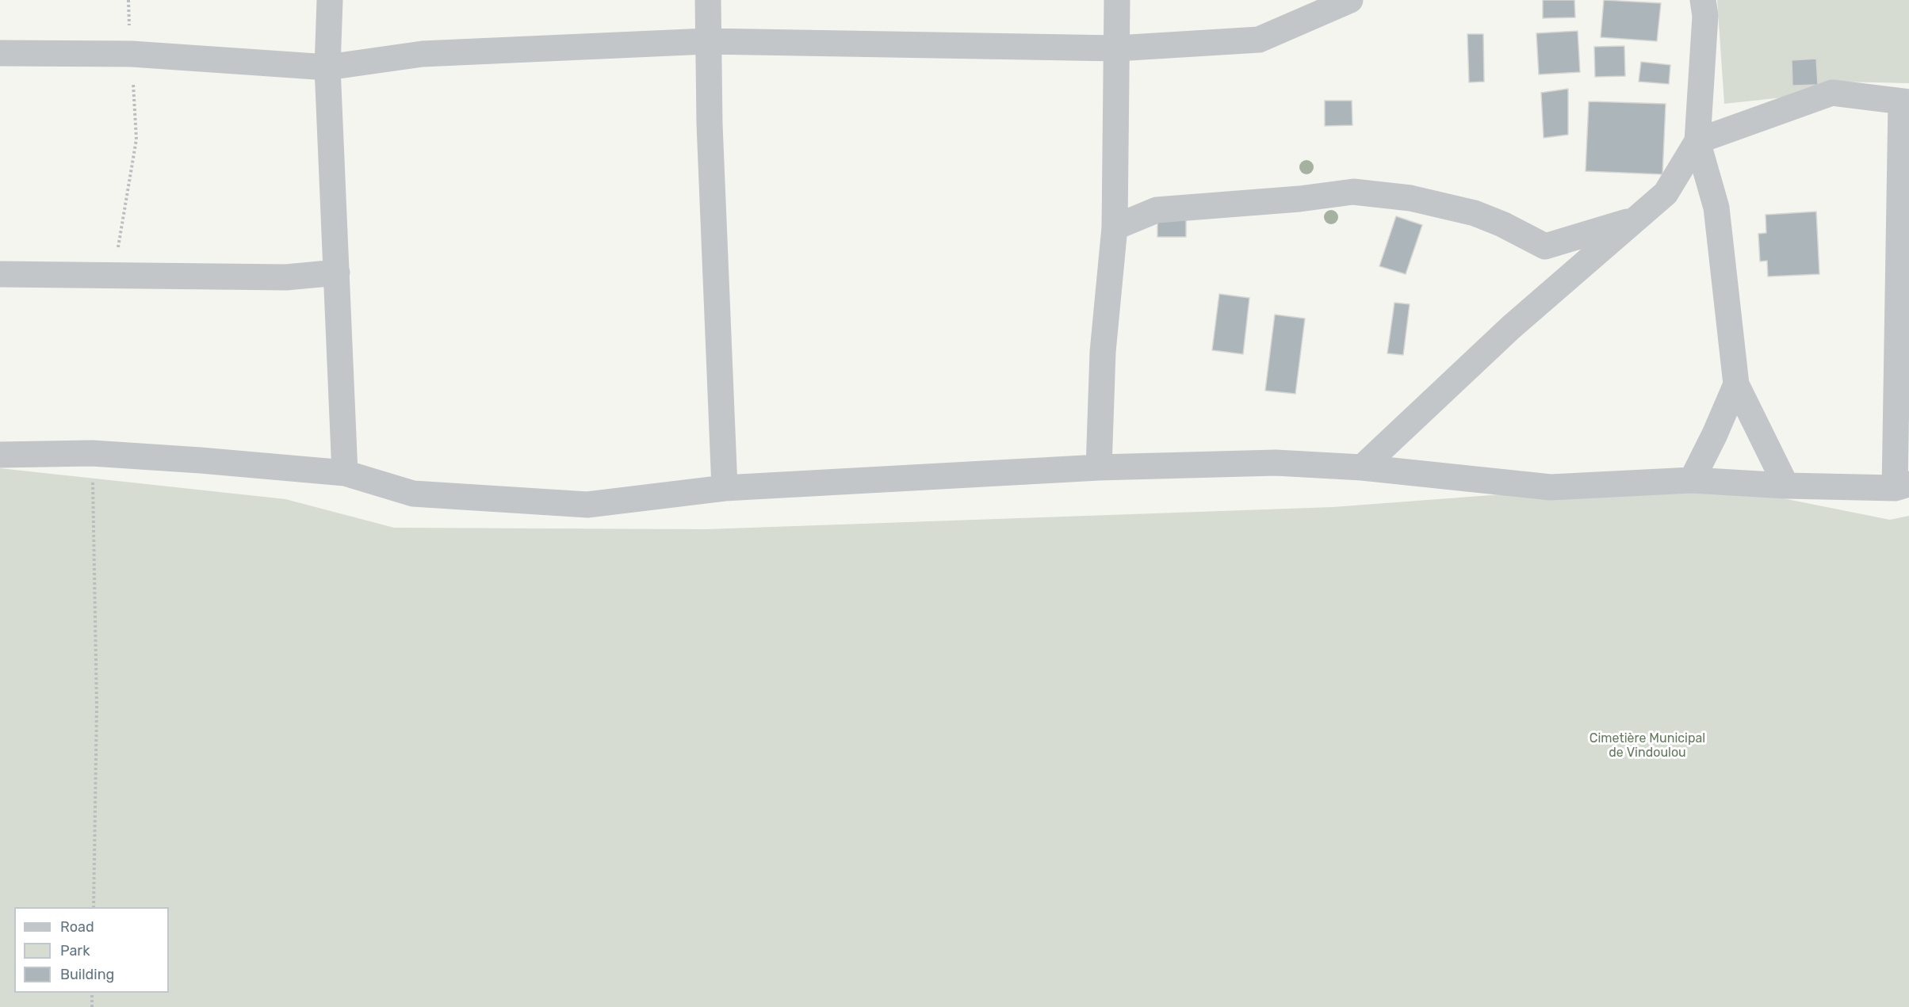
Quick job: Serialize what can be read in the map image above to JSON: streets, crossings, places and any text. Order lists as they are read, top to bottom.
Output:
{
  "parks": ["Cimetière Municipal de Vindoulou"],
  "legend": ["Road", "Park", "Building"]
}
